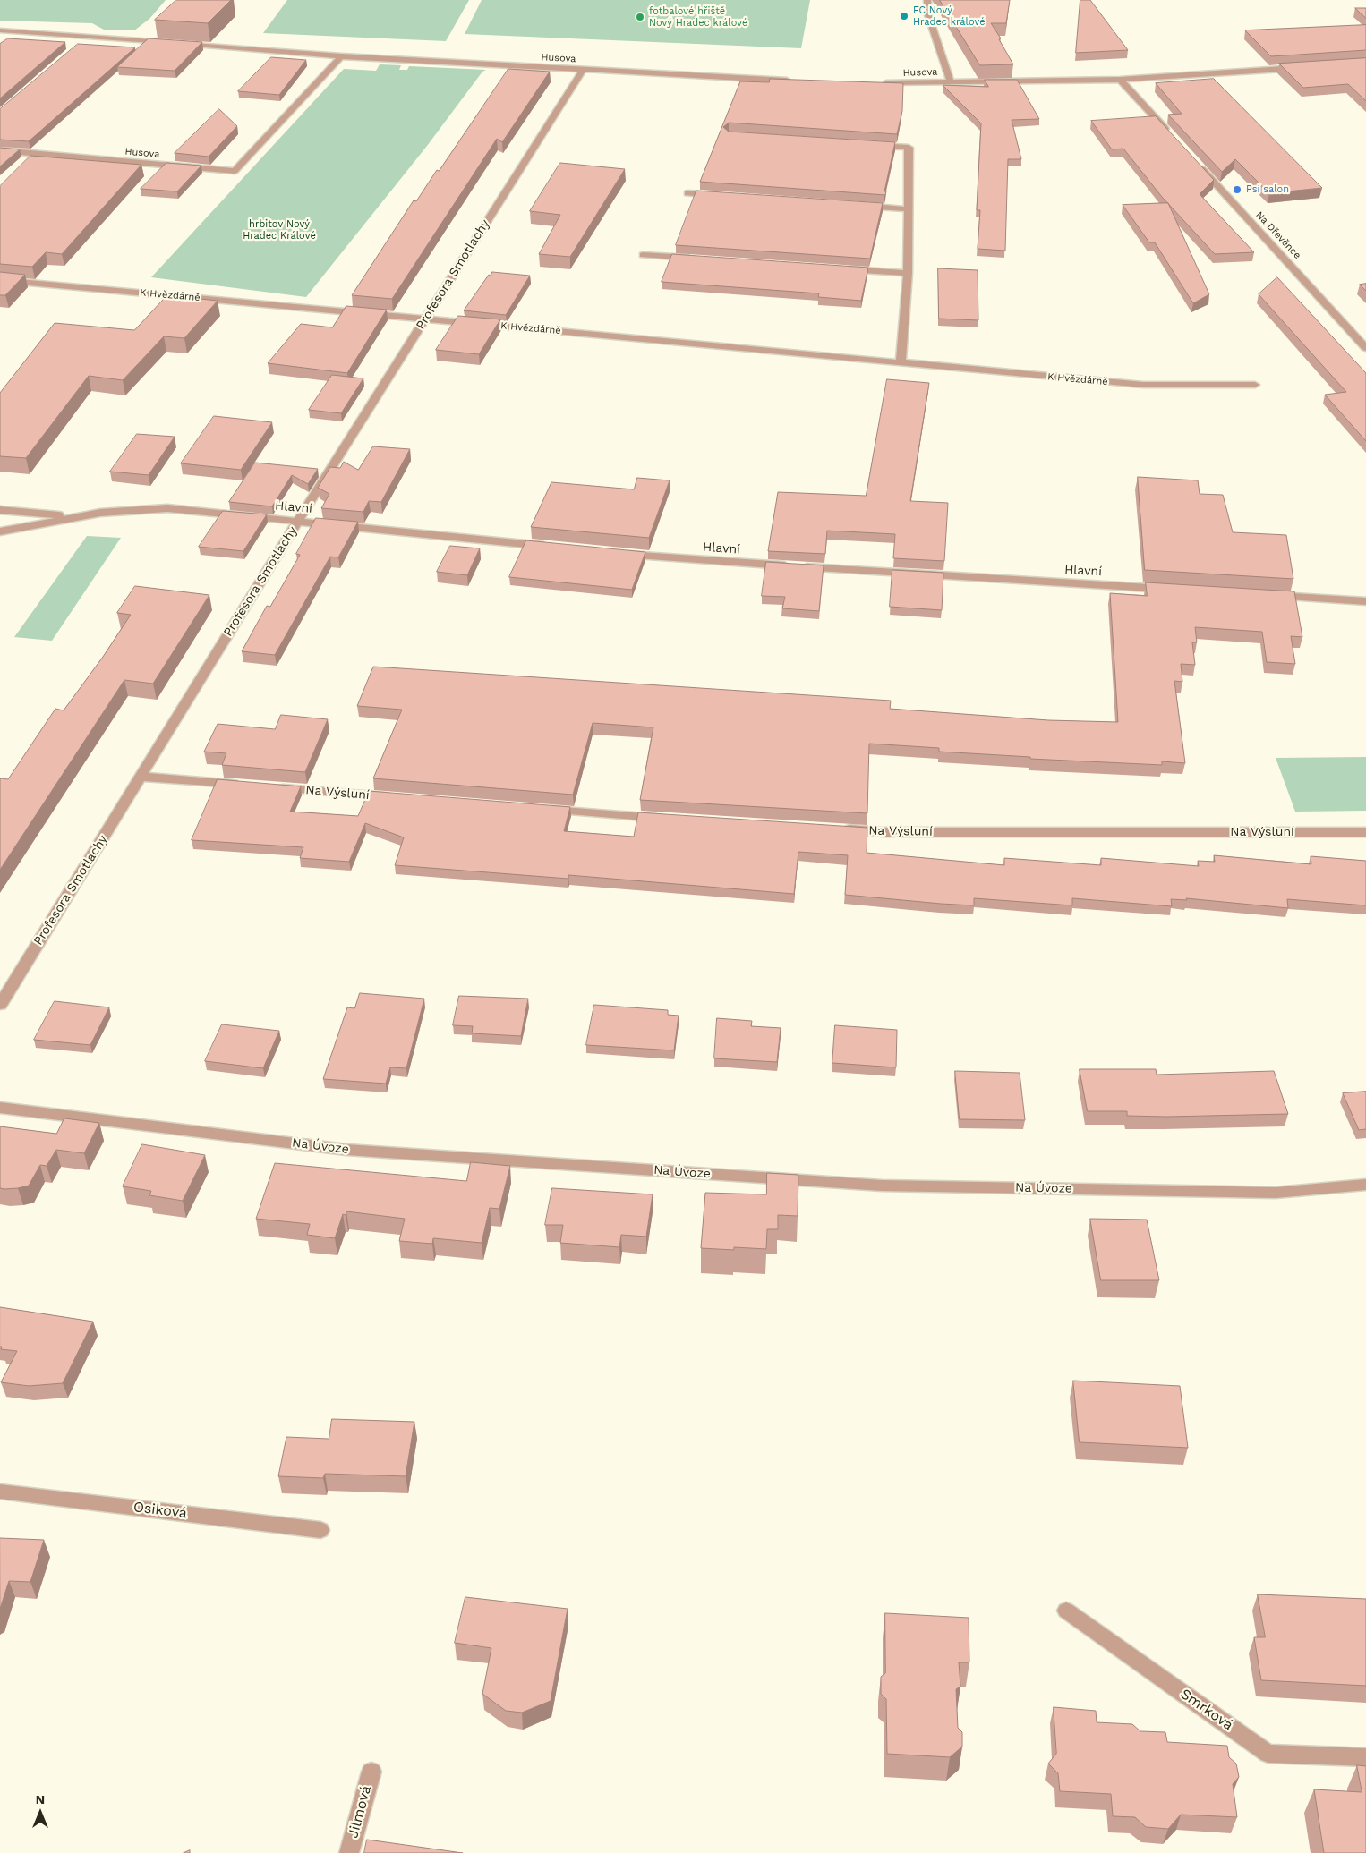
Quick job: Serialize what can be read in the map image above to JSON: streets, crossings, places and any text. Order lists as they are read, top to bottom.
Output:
{
  "streets": {
    "street": [
      "Husova",
      "Na Dřevěnce",
      "Profesora Smotlachy",
      "K Hvězdárně",
      "Hlavní",
      "Na Výsluní",
      "Na Úvoze",
      "Osiková",
      "Smrková",
      "Jilmová"
    ]
  },
  "crossings": [
    ["Husova", "Profesora Smotlachy"],
    ["Profesora Smotlachy", "K Hvězdárně"],
    ["Profesora Smotlachy", "Hlavní"]
  ],
  "parks": ["hrbitov Nový Hradec Králové"],
  "places": ["FC Nový Hradec králové", "fotbalové hřiště Nový Hradec králové", "Psí salon"],
  "north": "top"
}
